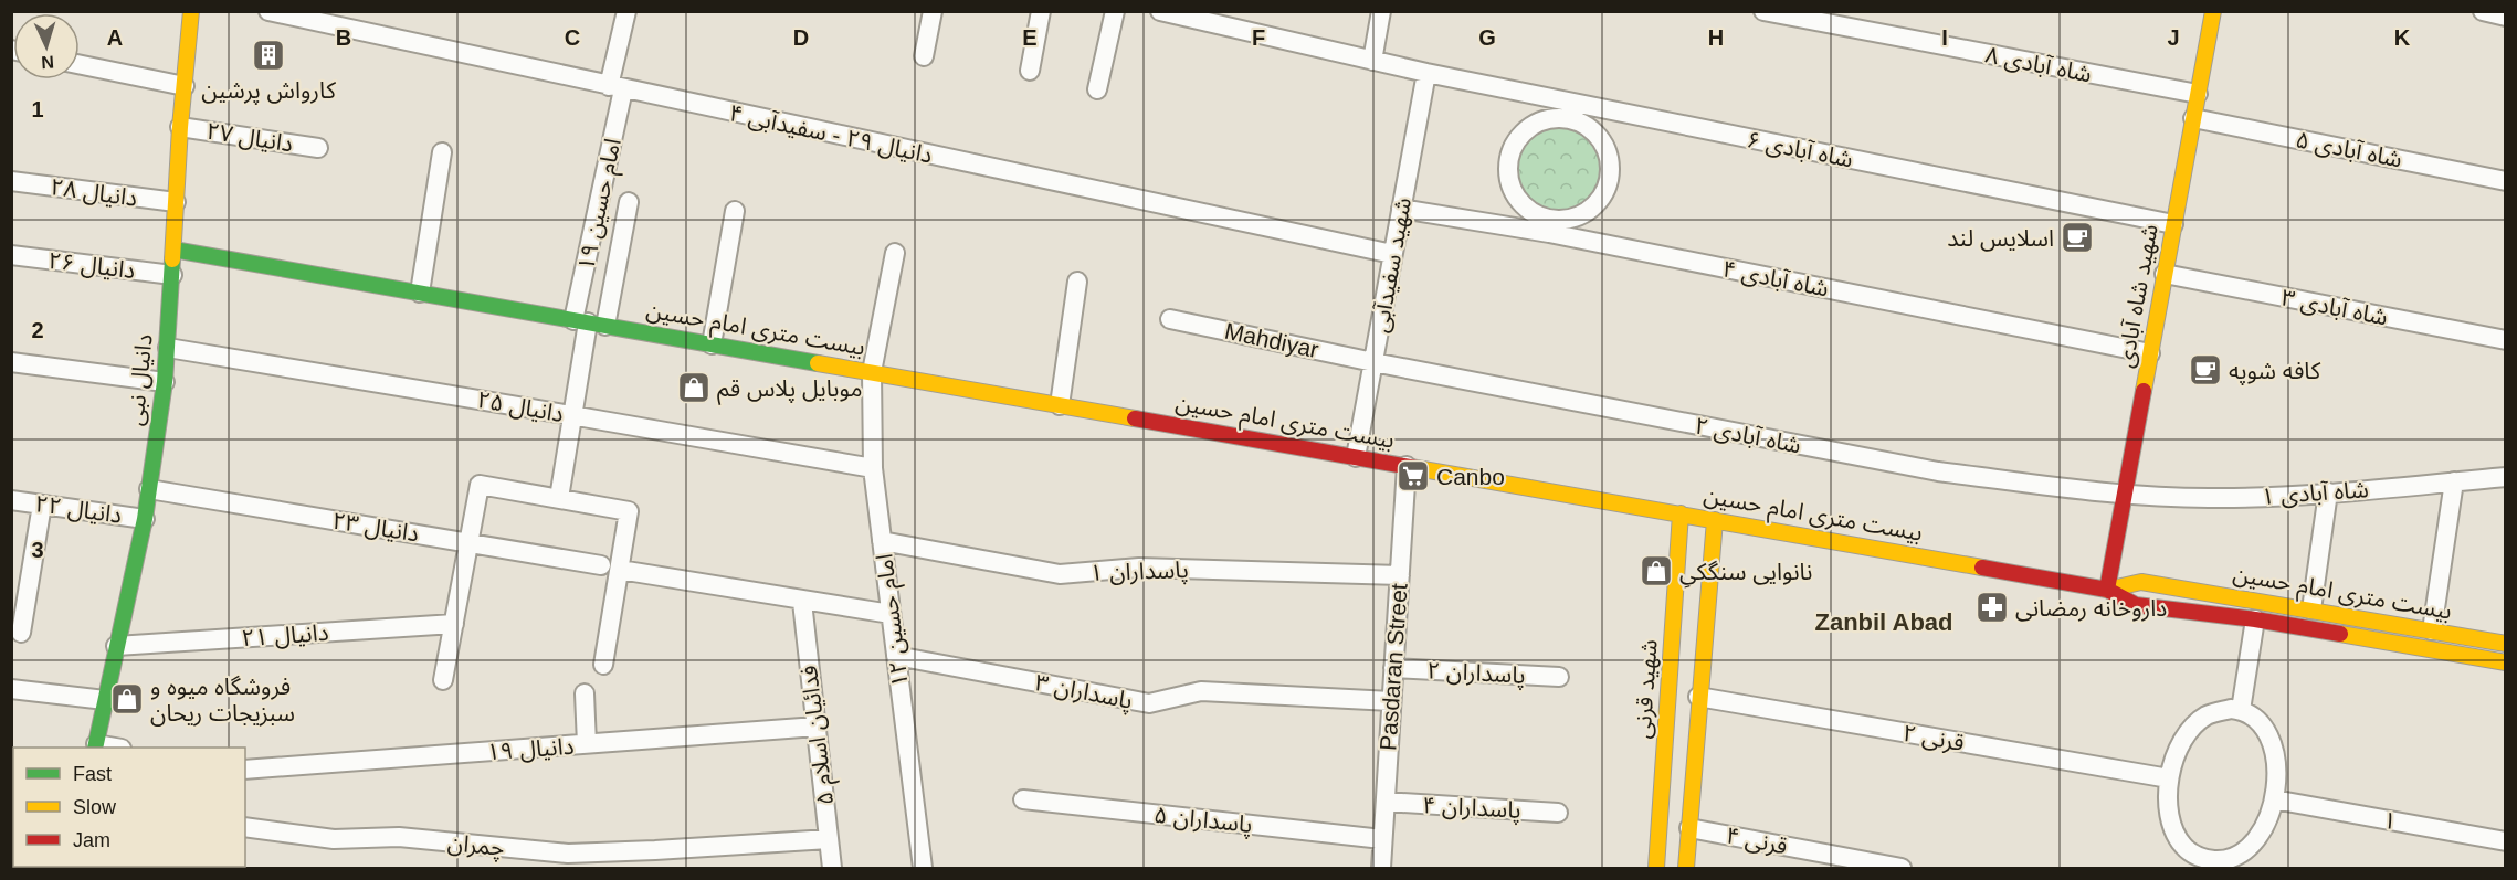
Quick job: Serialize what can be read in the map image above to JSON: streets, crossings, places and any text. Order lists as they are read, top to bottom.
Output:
{
  "streets": {
    "main road": [
      "شهید شاه آبادی",
      "بیست متری امام حسین",
      "دانیال نبی",
      "شهید قرنی"
    ],
    "street": [
      "شاه آبادی ۸",
      "دانیال ۲۹ - سفیدآبی ۴",
      "دانیال ۲۷",
      "شاه آبادی ۶",
      "شاه آبادی ۵",
      "دانیال ۲۸",
      "امام حسین ۱۹",
      "دانیال ۲۶",
      "شهید سفیدآبی",
      "شاه آبادی ۴",
      "شاه آبادی ۳",
      "Mahdiyar",
      "دانیال ۲۵",
      "شاه آبادی ۲",
      "شاه آبادی ۱",
      "دانیال ۲۲",
      "دانیال ۲۳",
      "پاسداران ۱",
      "امام حسین ۱۲",
      "دانیال ۲۱",
      "Pasdaran Street",
      "پاسداران ۲",
      "پاسداران ۳",
      "فدائیان اسلام ۵",
      "قرنی ۲",
      "دانیال ۱۹",
      "پاسداران ۴",
      "پاسداران ۵",
      "۱",
      "قرنی ۴",
      "چمران"
    ]
  },
  "crossings": [
    ["شاه آبادی ۸", "شهید شاه آبادی"],
    ["دانیال ۲۹ - سفیدآبی ۴", "امام حسین ۱۹"],
    ["دانیال ۲۹ - سفیدآبی ۴", "شهید سفیدآبی"],
    ["دانیال ۲۷", "دانیال نبی"],
    ["شاه آبادی ۶", "شهید سفیدآبی"],
    ["شاه آبادی ۶", "شاه آبادی ۴"],
    ["شاه آبادی ۶", "شهید شاه آبادی"],
    ["شاه آبادی ۵", "شهید شاه آبادی"],
    ["دانیال ۲۸", "دانیال نبی"],
    ["امام حسین ۱۹", "بیست متری امام حسین"],
    ["دانیال ۲۶", "دانیال نبی"],
    ["شهید سفیدآبی", "شاه آبادی ۴"],
    ["شهید سفیدآبی", "بیست متری امام حسین"],
    ["شهید سفیدآبی", "Mahdiyar"],
    ["شهید سفیدآبی", "شاه آبادی ۲"],
    ["شاه آبادی ۴", "شهید شاه آبادی"],
    ["شهید شاه آبادی", "شاه آبادی ۳"],
    ["شهید شاه آبادی", "بیست متری امام حسین"],
    ["شهید شاه آبادی", "شاه آبادی ۲"],
    ["شهید شاه آبادی", "شاه آبادی ۱"],
    ["بیست متری امام حسین", "دانیال نبی"],
    ["بیست متری امام حسین", "امام حسین ۱۲"],
    ["بیست متری امام حسین", "Pasdaran Street"],
    ["بیست متری امام حسین", "شهید قرنی"],
    ["Mahdiyar", "شاه آبادی ۲"],
    ["دانیال نبی", "دانیال ۲۵"],
    ["دانیال نبی", "دانیال ۲۲"],
    ["دانیال نبی", "دانیال ۲۳"],
    ["دانیال نبی", "دانیال ۲۱"],
    ["دانیال ۲۵", "امام حسین ۱۲"],
    ["شاه آبادی ۲", "شاه آبادی ۱"],
    ["پاسداران ۱", "امام حسین ۱۲"],
    ["پاسداران ۱", "Pasdaran Street"],
    ["امام حسین ۱۲", "پاسداران ۳"],
    ["Pasdaran Street", "پاسداران ۲"],
    ["Pasdaran Street", "پاسداران ۳"],
    ["Pasdaran Street", "پاسداران ۴"],
    ["Pasdaran Street", "پاسداران ۵"],
    ["فدائیان اسلام ۵", "دانیال ۱۹"],
    ["فدائیان اسلام ۵", "چمران"],
    ["قرنی ۲", "۱"]
  ],
  "districts": ["Zanbil Abad"],
  "places": {
    "building": ["کارواش پرشین"],
    "cafe": ["اسلایس لند", "کافه شوپه"],
    "shop": ["موبایل پلاس قم", "نانوایی سنگکیِ", "فروشگاه میوه و سبزیجات ریحان"],
    "supermarket": ["Canbo"],
    "pharmacy": ["داروخانه رمضانی"]
  },
  "legend": ["Fast", "Slow", "Jam"],
  "north": "bottom",
  "grid": {
    "columns": [
      "A",
      "B",
      "C",
      "D",
      "E",
      "F",
      "G",
      "H",
      "I",
      "J",
      "K"
    ],
    "rows": ["1", "2", "3"]
  }
}
